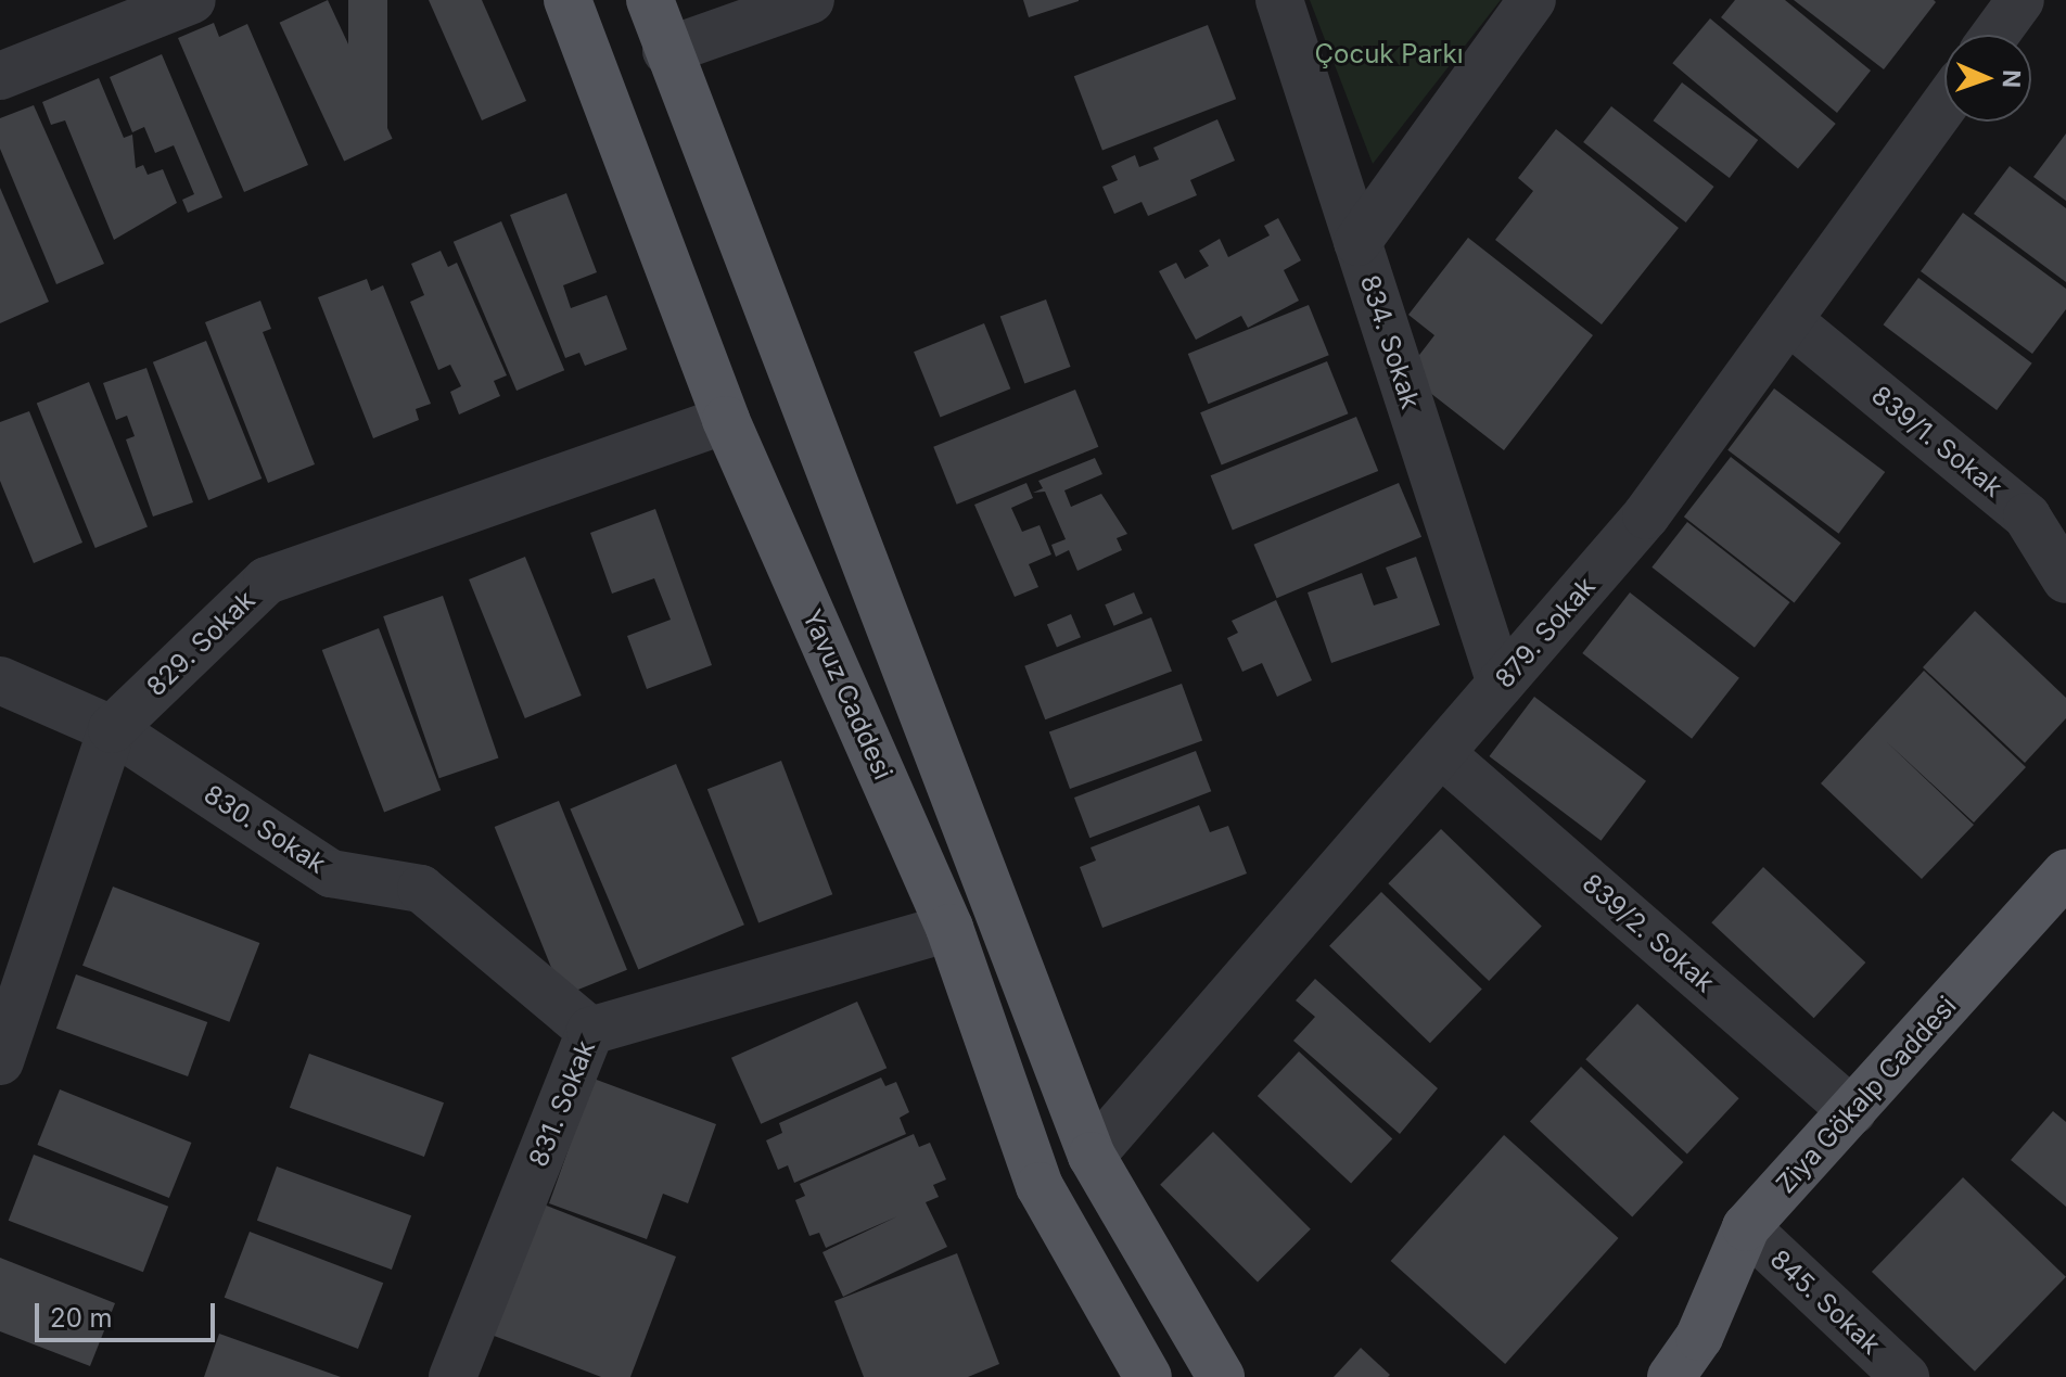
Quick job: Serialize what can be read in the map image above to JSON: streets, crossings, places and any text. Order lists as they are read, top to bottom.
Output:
{
  "streets": {
    "main road": ["Yavuz Caddesi", "Ziya Gökalp Caddesi"],
    "street": [
      "834. Sokak",
      "839/1. Sokak",
      "879. Sokak",
      "829. Sokak",
      "830. Sokak",
      "839/2. Sokak",
      "831. Sokak",
      "845. Sokak"
    ]
  },
  "crossings": [
    ["834. Sokak", "879. Sokak"],
    ["839/1. Sokak", "879. Sokak"],
    ["879. Sokak", "839/2. Sokak"],
    ["829. Sokak", "Yavuz Caddesi"],
    ["829. Sokak", "830. Sokak"],
    ["Yavuz Caddesi", "831. Sokak"],
    ["830. Sokak", "831. Sokak"],
    ["839/2. Sokak", "Ziya Gökalp Caddesi"],
    ["Ziya Gökalp Caddesi", "845. Sokak"]
  ],
  "parks": ["Çocuk Parkı"],
  "scale_bar": "20 m",
  "north": "right"
}
